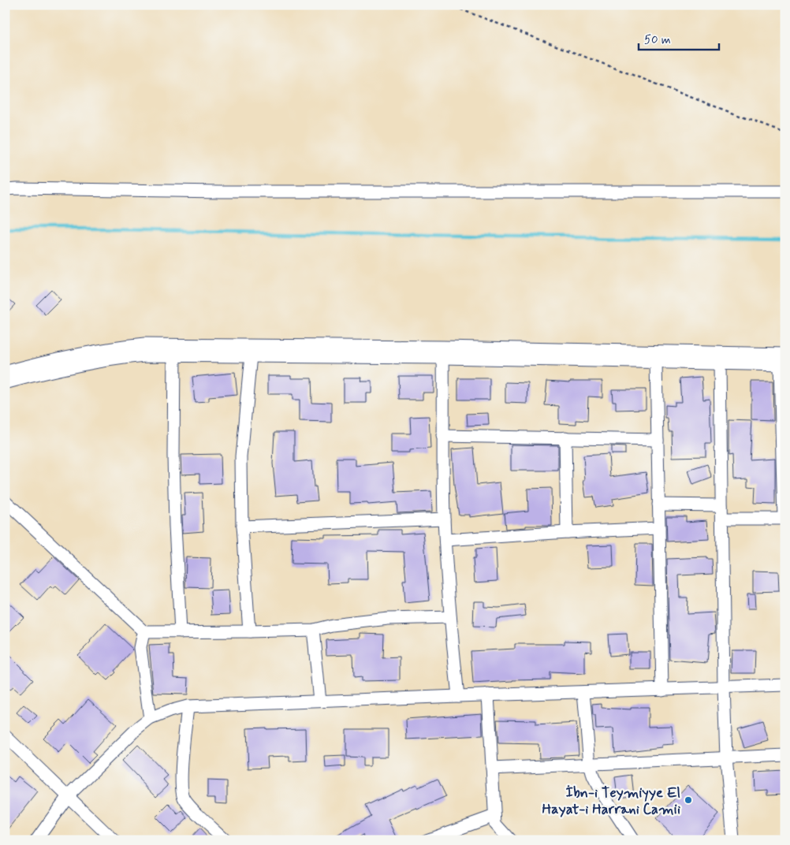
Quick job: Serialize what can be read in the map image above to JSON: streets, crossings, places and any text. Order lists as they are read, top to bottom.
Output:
{
  "places": ["İbn-i Teymiyye El Hayat-i Harrani Camii"],
  "scale_bar": "50 m"
}
